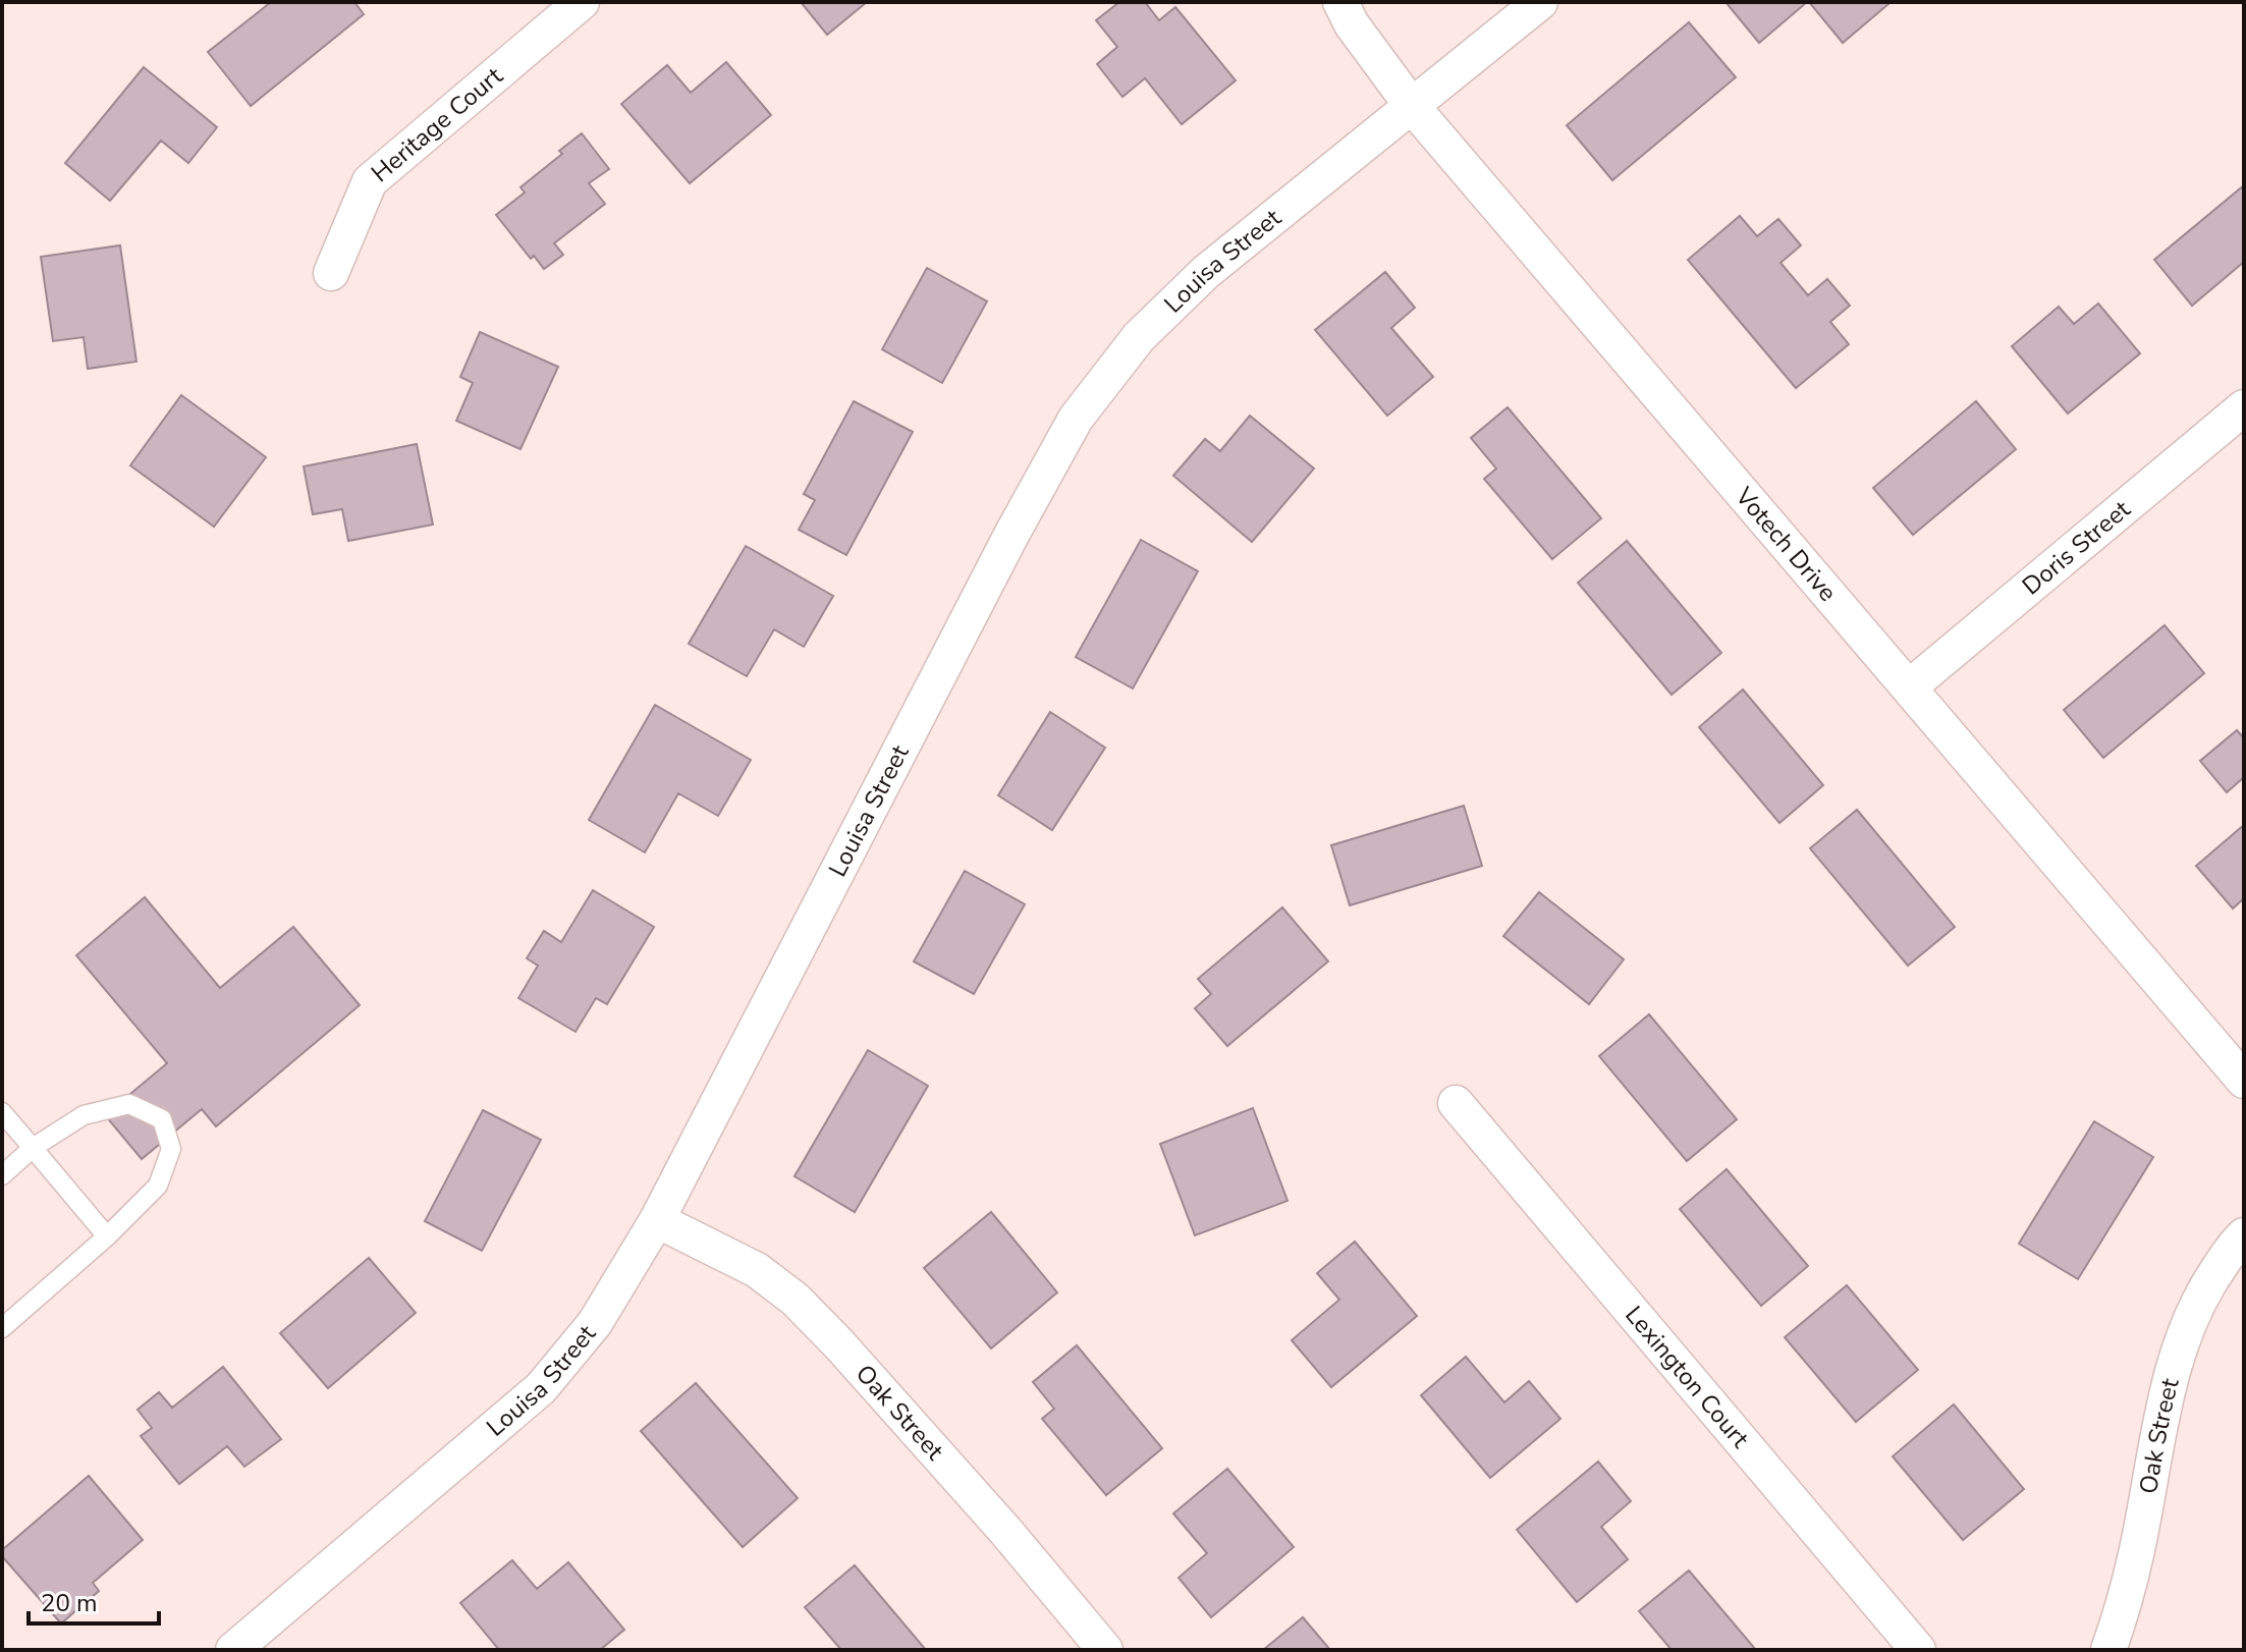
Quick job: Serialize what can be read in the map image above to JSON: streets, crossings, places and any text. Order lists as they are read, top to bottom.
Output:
{
  "streets": {
    "street": [
      "Heritage Court",
      "Louisa Street",
      "Votech Drive",
      "Doris Street",
      "Lexington Court",
      "Oak Street"
    ]
  },
  "crossings": [
    ["Louisa Street", "Votech Drive"],
    ["Louisa Street", "Oak Street"],
    ["Votech Drive", "Doris Street"]
  ],
  "scale_bar": "20 m"
}
